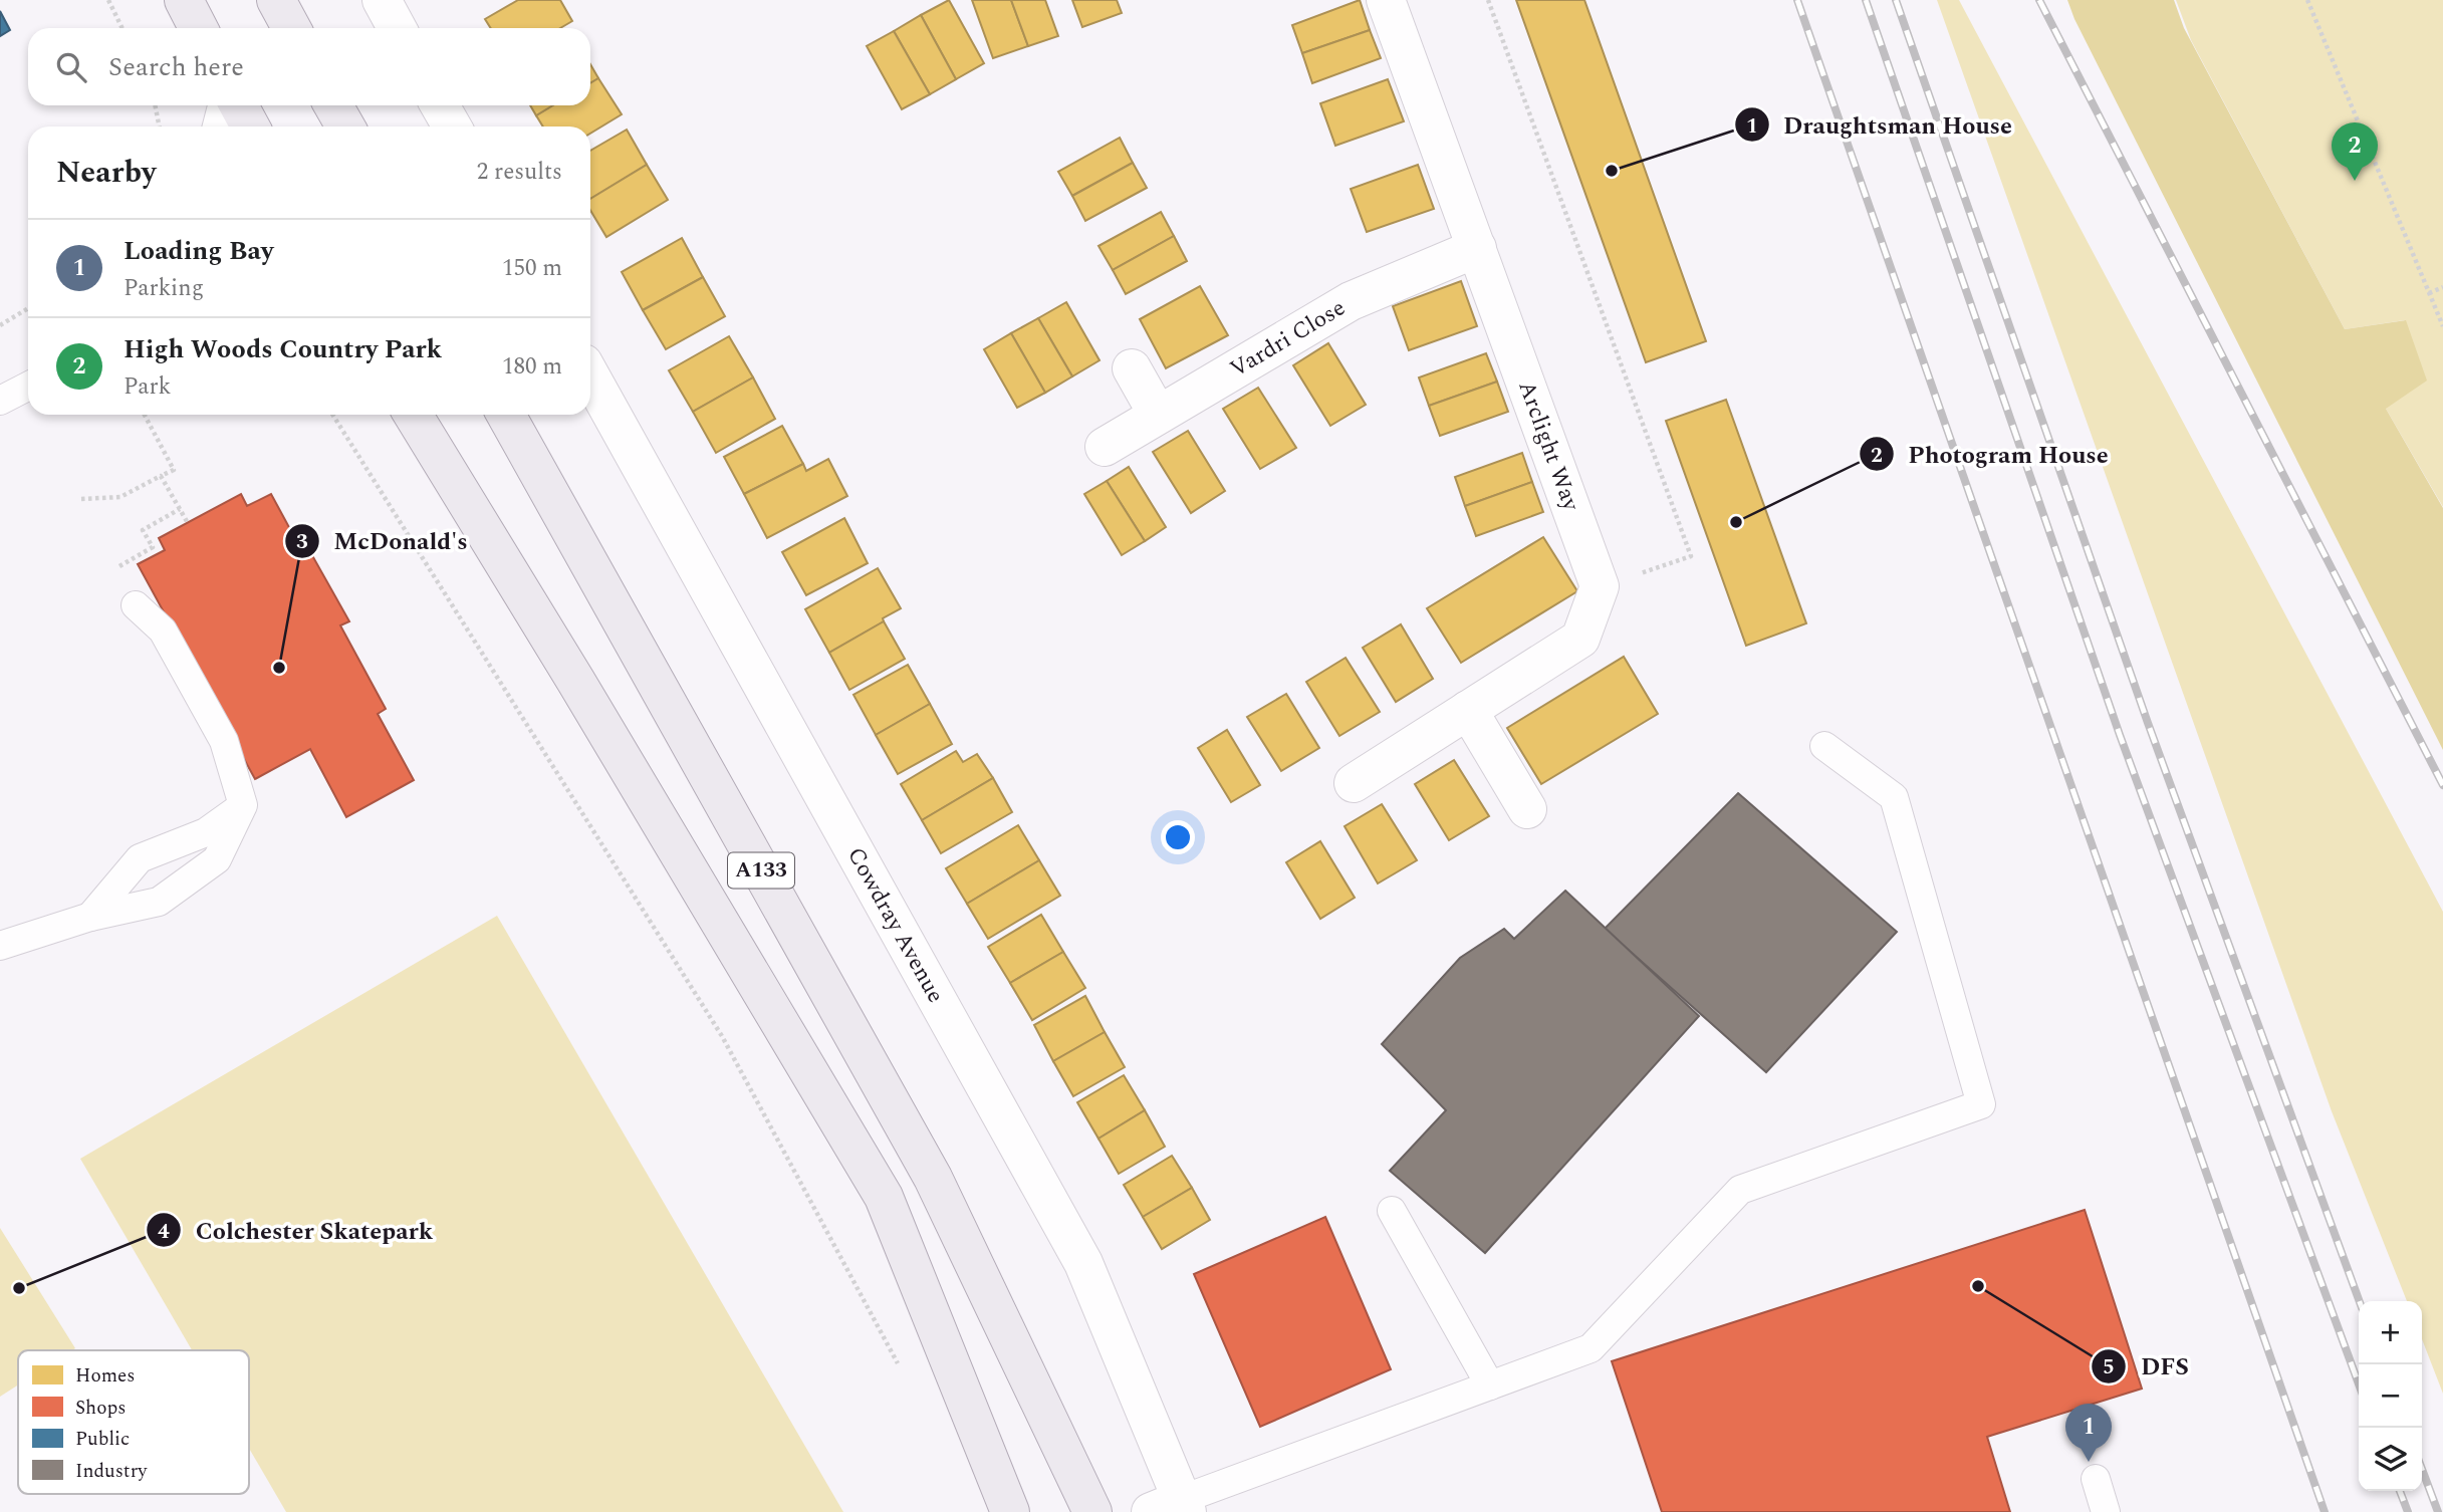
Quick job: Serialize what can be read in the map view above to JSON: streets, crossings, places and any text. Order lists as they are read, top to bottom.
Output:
{
  "streets": {
    "main road": ["A133"],
    "street": ["Vardri Close", "Arclight Way", "Cowdray Avenue"]
  },
  "crossings": [
    ["Vardri Close", "Arclight Way"]
  ],
  "places": [
    "Draughtsman House",
    "Photogram House",
    "McDonald's",
    "DFS",
    "Colchester Skatepark"
  ],
  "legend": [
    "Homes",
    "Shops",
    "Public",
    "Industry"
  ],
  "page": {
    "search": "Search here",
    "pins": ["2", "1"],
    "heading": ["Nearby", "2 results"],
    "list": [
      {
        "mark": "1",
        "name": "Loading Bay",
        "note": "Parking",
        "value": "150 m"
      },
      {
        "mark": "2",
        "name": "High Woods Country Park",
        "note": "Park",
        "value": "180 m"
      }
    ],
    "map_buttons": ["+", "−"]
  }
}
